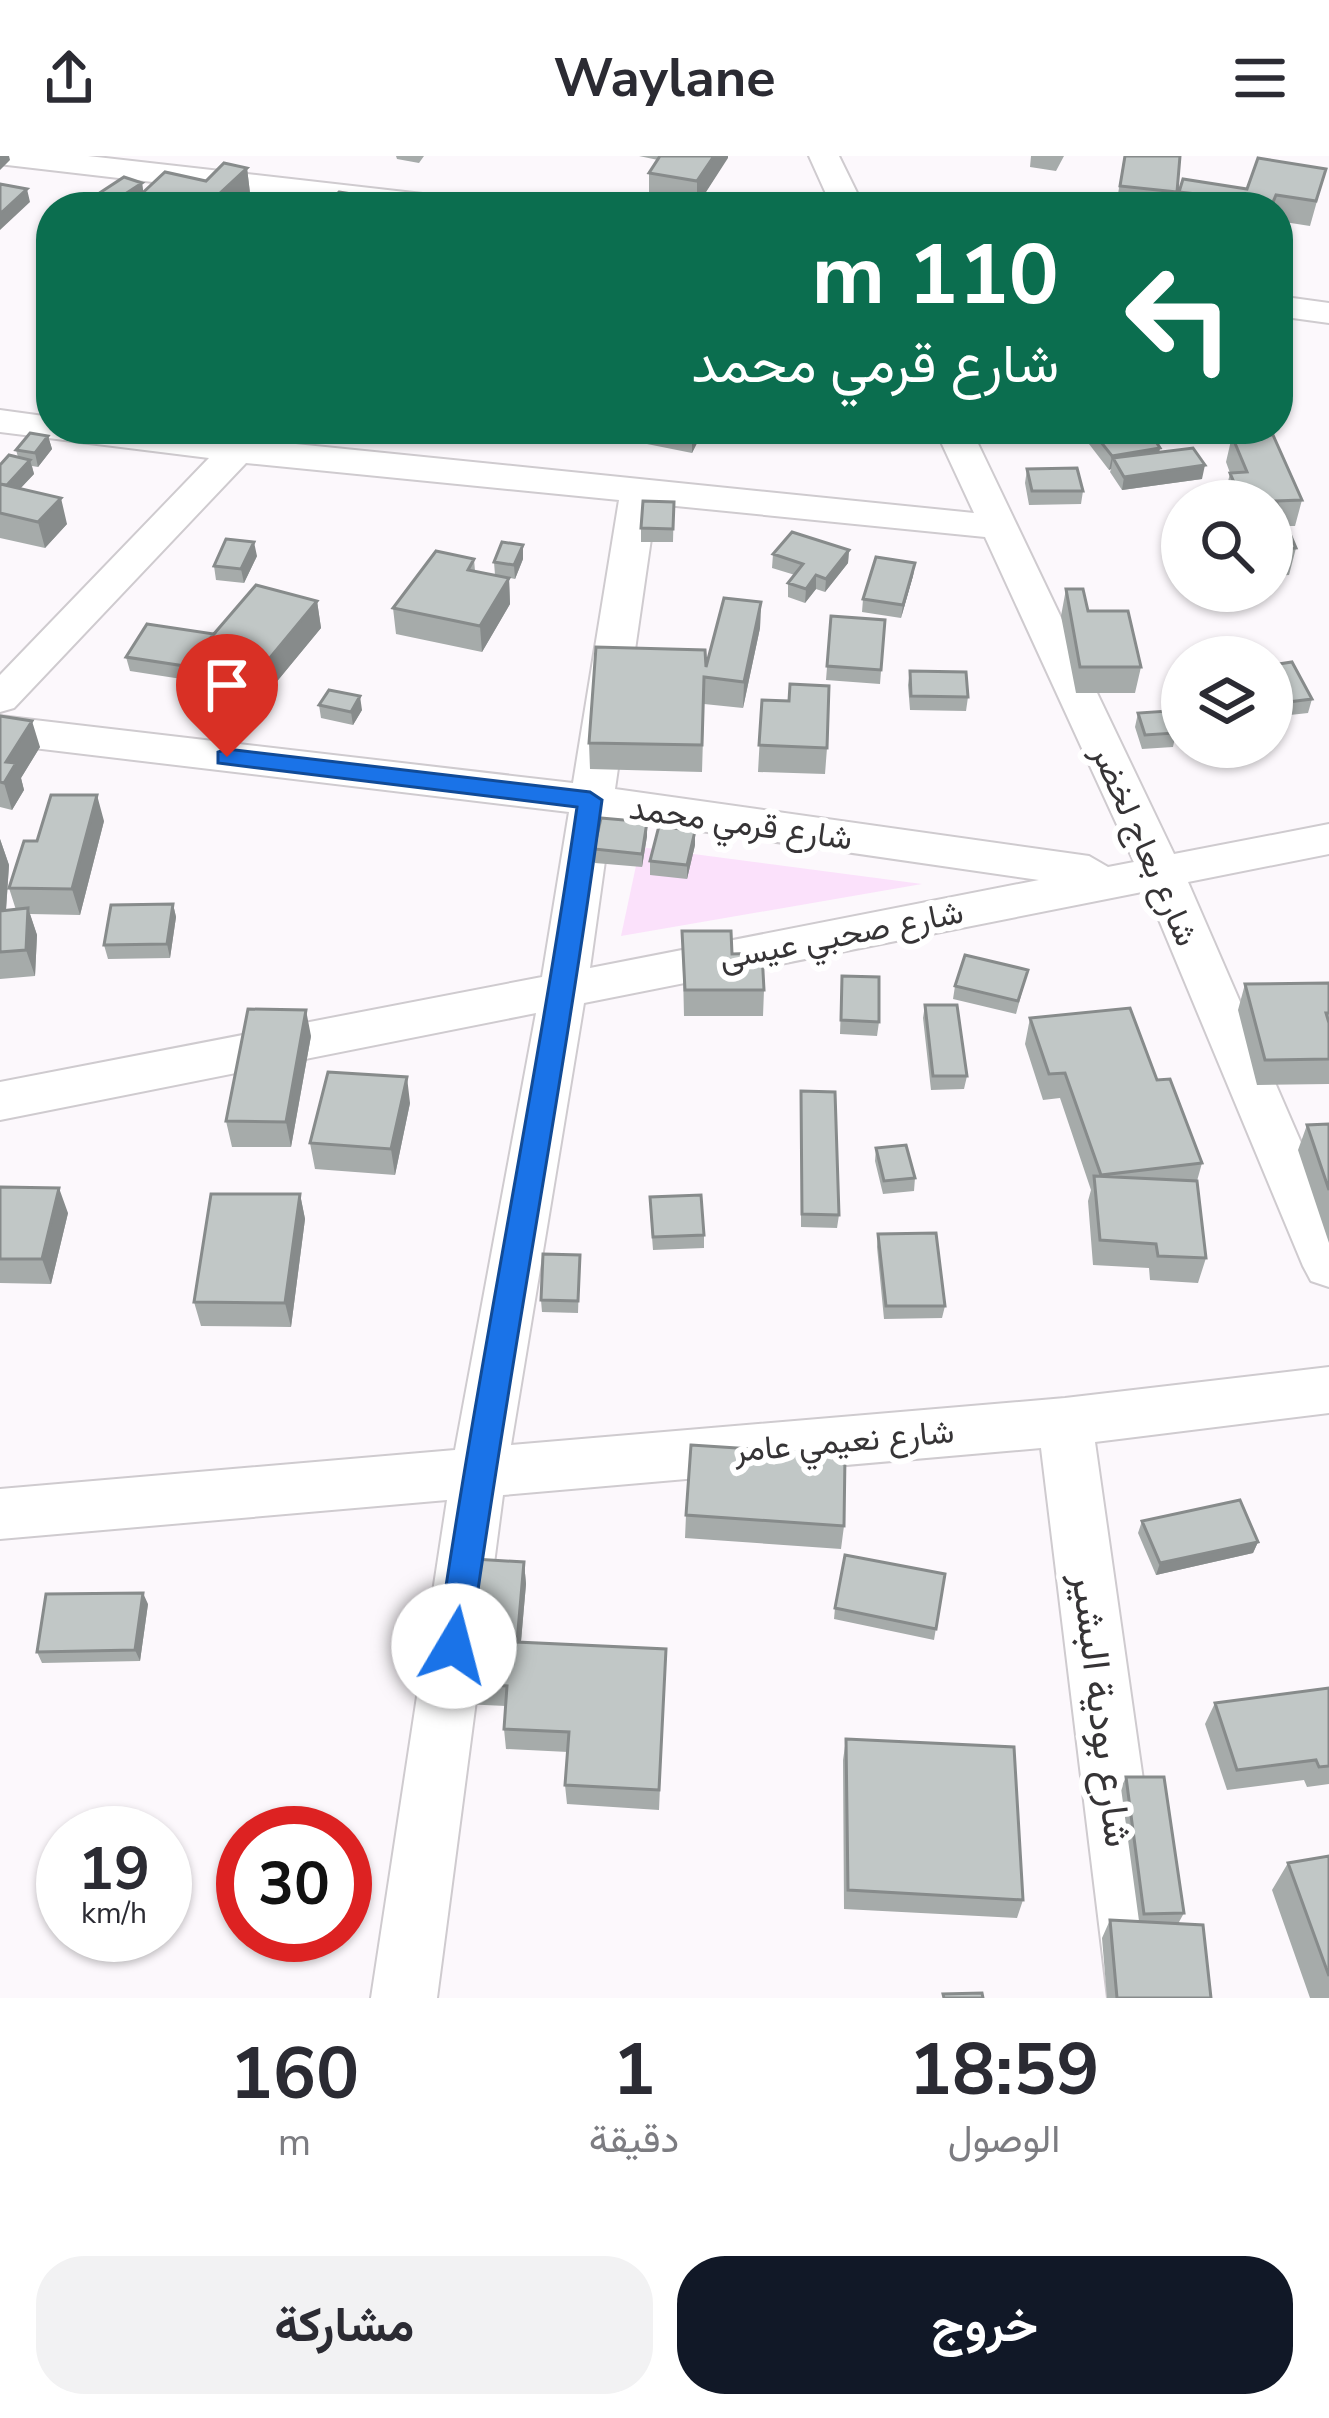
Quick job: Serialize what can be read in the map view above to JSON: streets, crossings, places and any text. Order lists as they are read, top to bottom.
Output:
{
  "streets": {
    "street": [
      "شارع قرمي محمد",
      "شارع بعاج لخضر",
      "شارع صحبي عيسى",
      "شارع نعيمي عامر",
      "شارع بودية البشير"
    ]
  },
  "crossings": [
    ["شارع قرمي محمد", "شارع بعاج لخضر"],
    ["شارع قرمي محمد", "شارع صحبي عيسى"],
    ["شارع بعاج لخضر", "شارع صحبي عيسى"],
    ["شارع نعيمي عامر", "شارع بودية البشير"]
  ],
  "page": {
    "header": "Waylane",
    "turn": ["110 m", "شارع قرمي محمد"],
    "speed": "19 km/h",
    "limit": "30",
    "eta": [
      "18:59",
      "الوصول",
      "1",
      "دقيقة",
      "160",
      "m"
    ],
    "buttons": ["خروج", "مشاركة"]
  }
}
